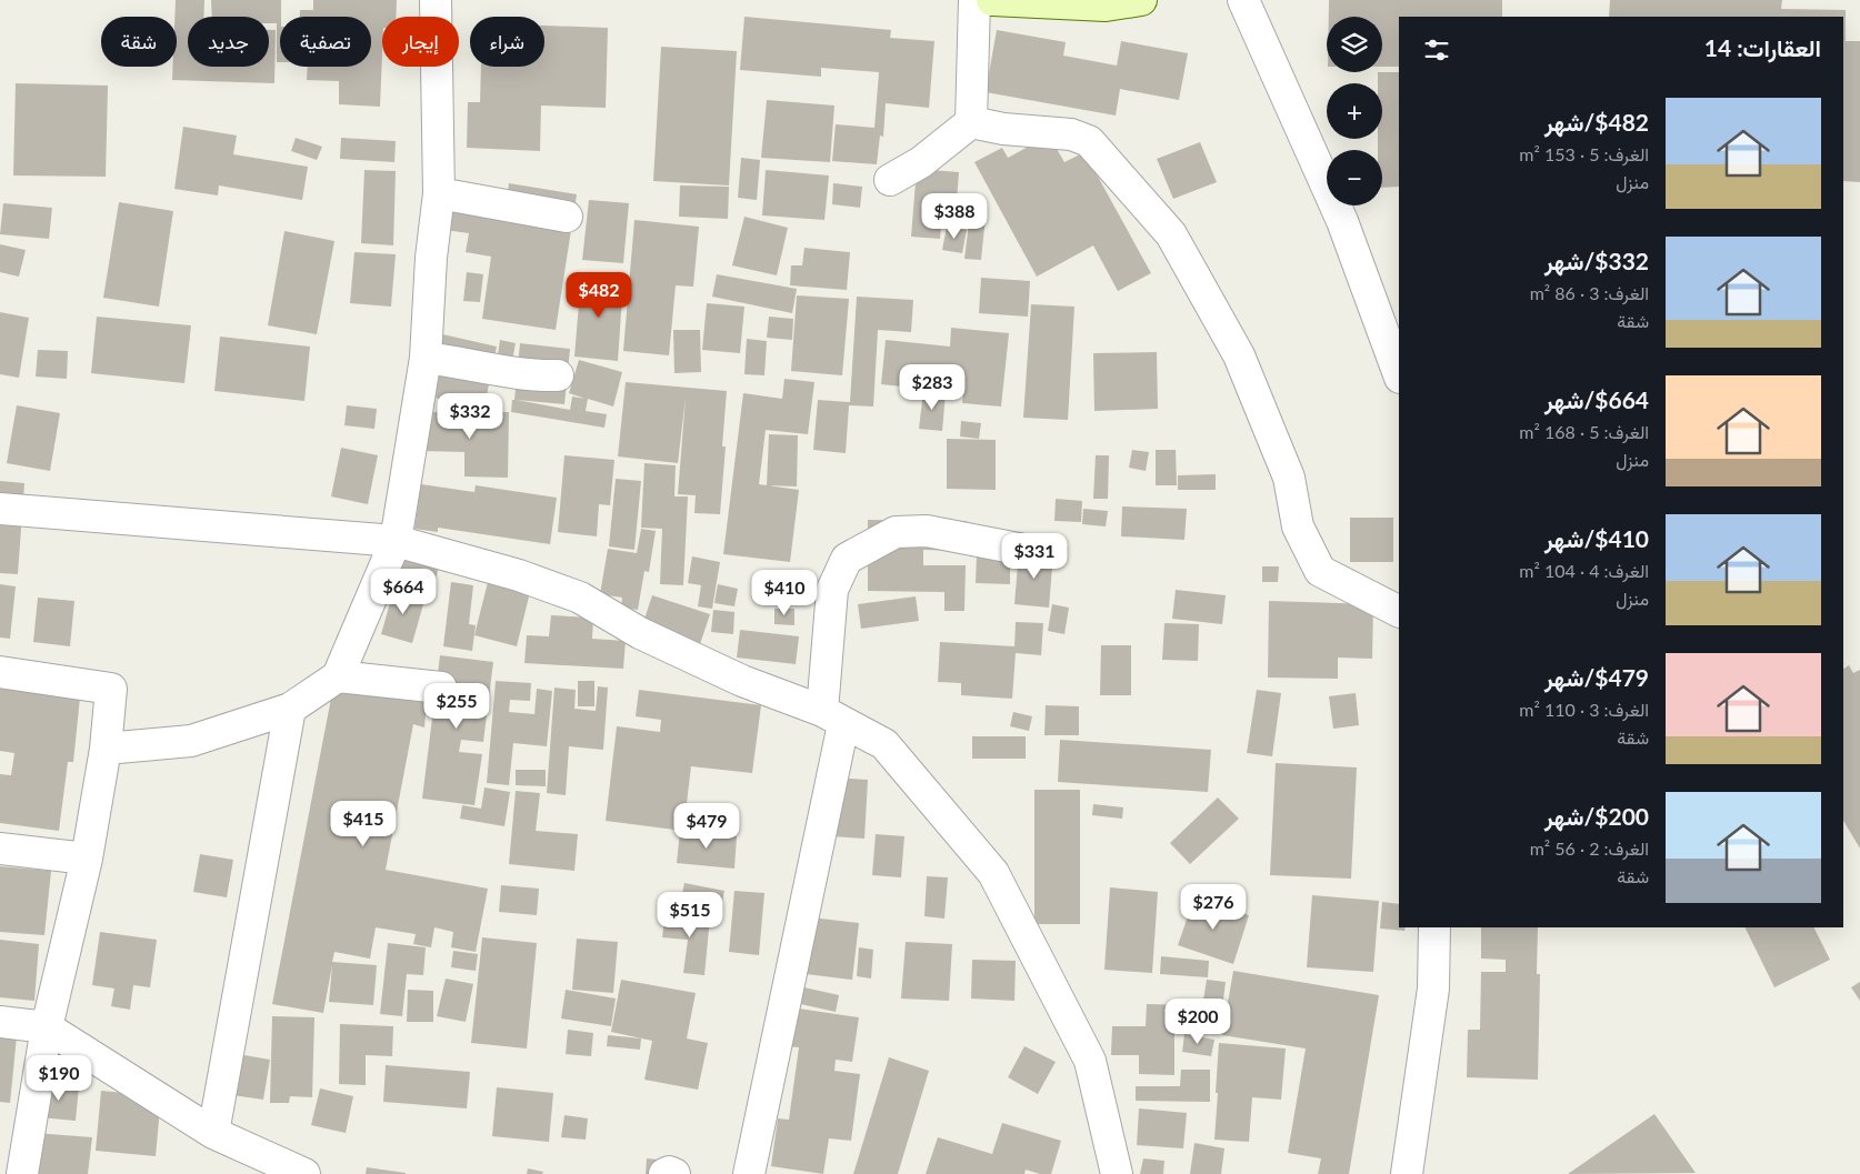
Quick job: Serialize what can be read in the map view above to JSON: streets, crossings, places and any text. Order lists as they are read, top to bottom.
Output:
{
  "page": {
    "map_buttons": ["+", "−"],
    "chip": [
      "شراء",
      "إيجار",
      "تصفية",
      "جديد",
      "شقة"
    ],
    "heading": "العقارات: 14",
    "list": [
      {
        "name": "$482/شهر",
        "note": "الغرف: 5 · 153 m² · منزل"
      },
      {
        "name": "$332/شهر",
        "note": "الغرف: 3 · 86 m² · شقة"
      },
      {
        "name": "$664/شهر",
        "note": "الغرف: 5 · 168 m² · منزل"
      },
      {
        "name": "$410/شهر",
        "note": "الغرف: 4 · 104 m² · منزل"
      },
      {
        "name": "$479/شهر",
        "note": "الغرف: 3 · 110 m² · شقة"
      },
      {
        "name": "$200/شهر",
        "note": "الغرف: 2 · 56 m² · شقة"
      }
    ],
    "price": [
      "$388",
      "$482",
      "$283",
      "$332",
      "$331",
      "$664",
      "$410",
      "$255",
      "$415",
      "$479",
      "$276",
      "$515",
      "$200",
      "$190"
    ]
  }
}
